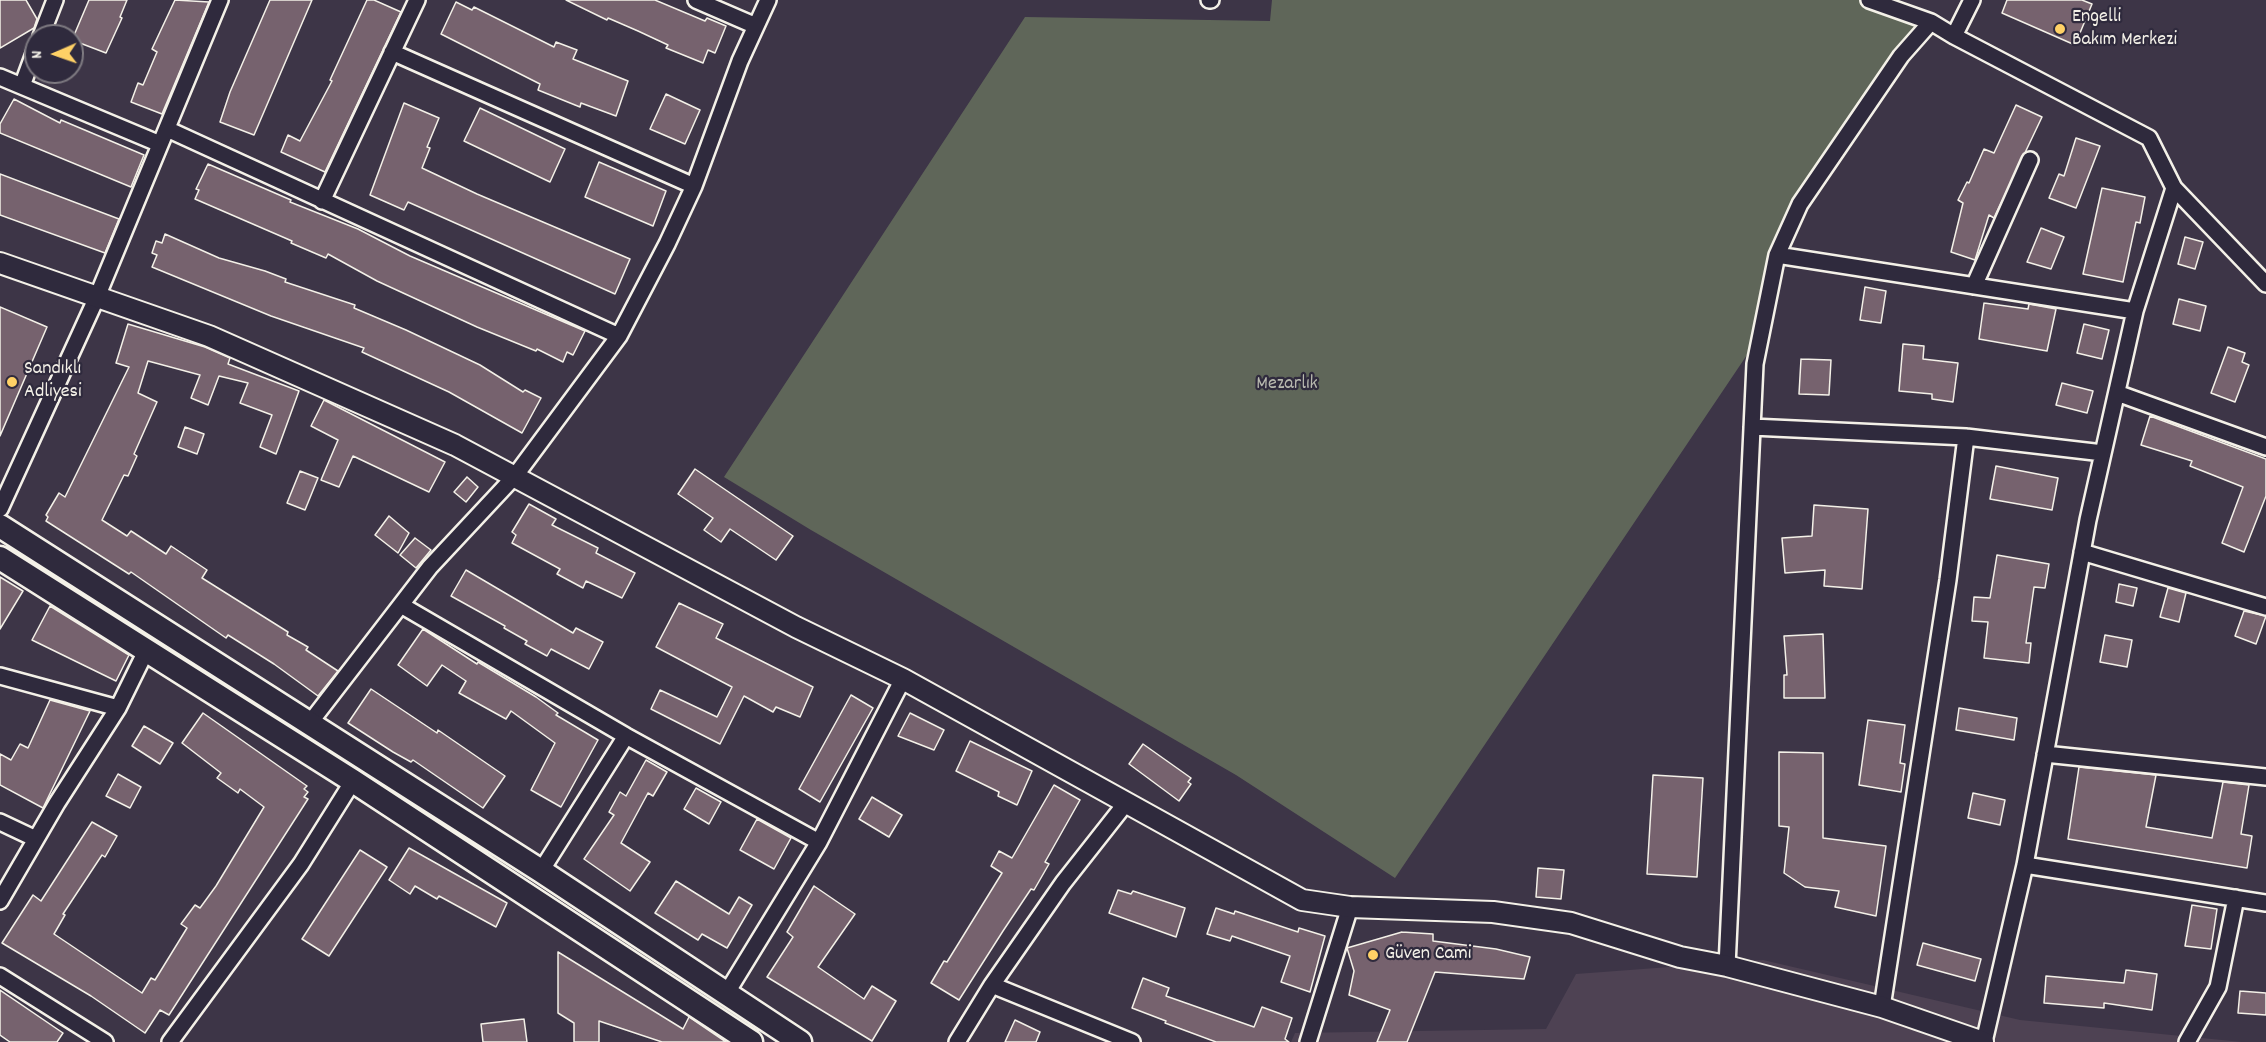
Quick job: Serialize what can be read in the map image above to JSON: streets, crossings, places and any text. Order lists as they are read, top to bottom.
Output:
{
  "parks": ["Mezarlık"],
  "places": ["Engelli Bakım Merkezi", "Sandıklı Adliyesi", "Güven Cami"],
  "north": "left"
}
